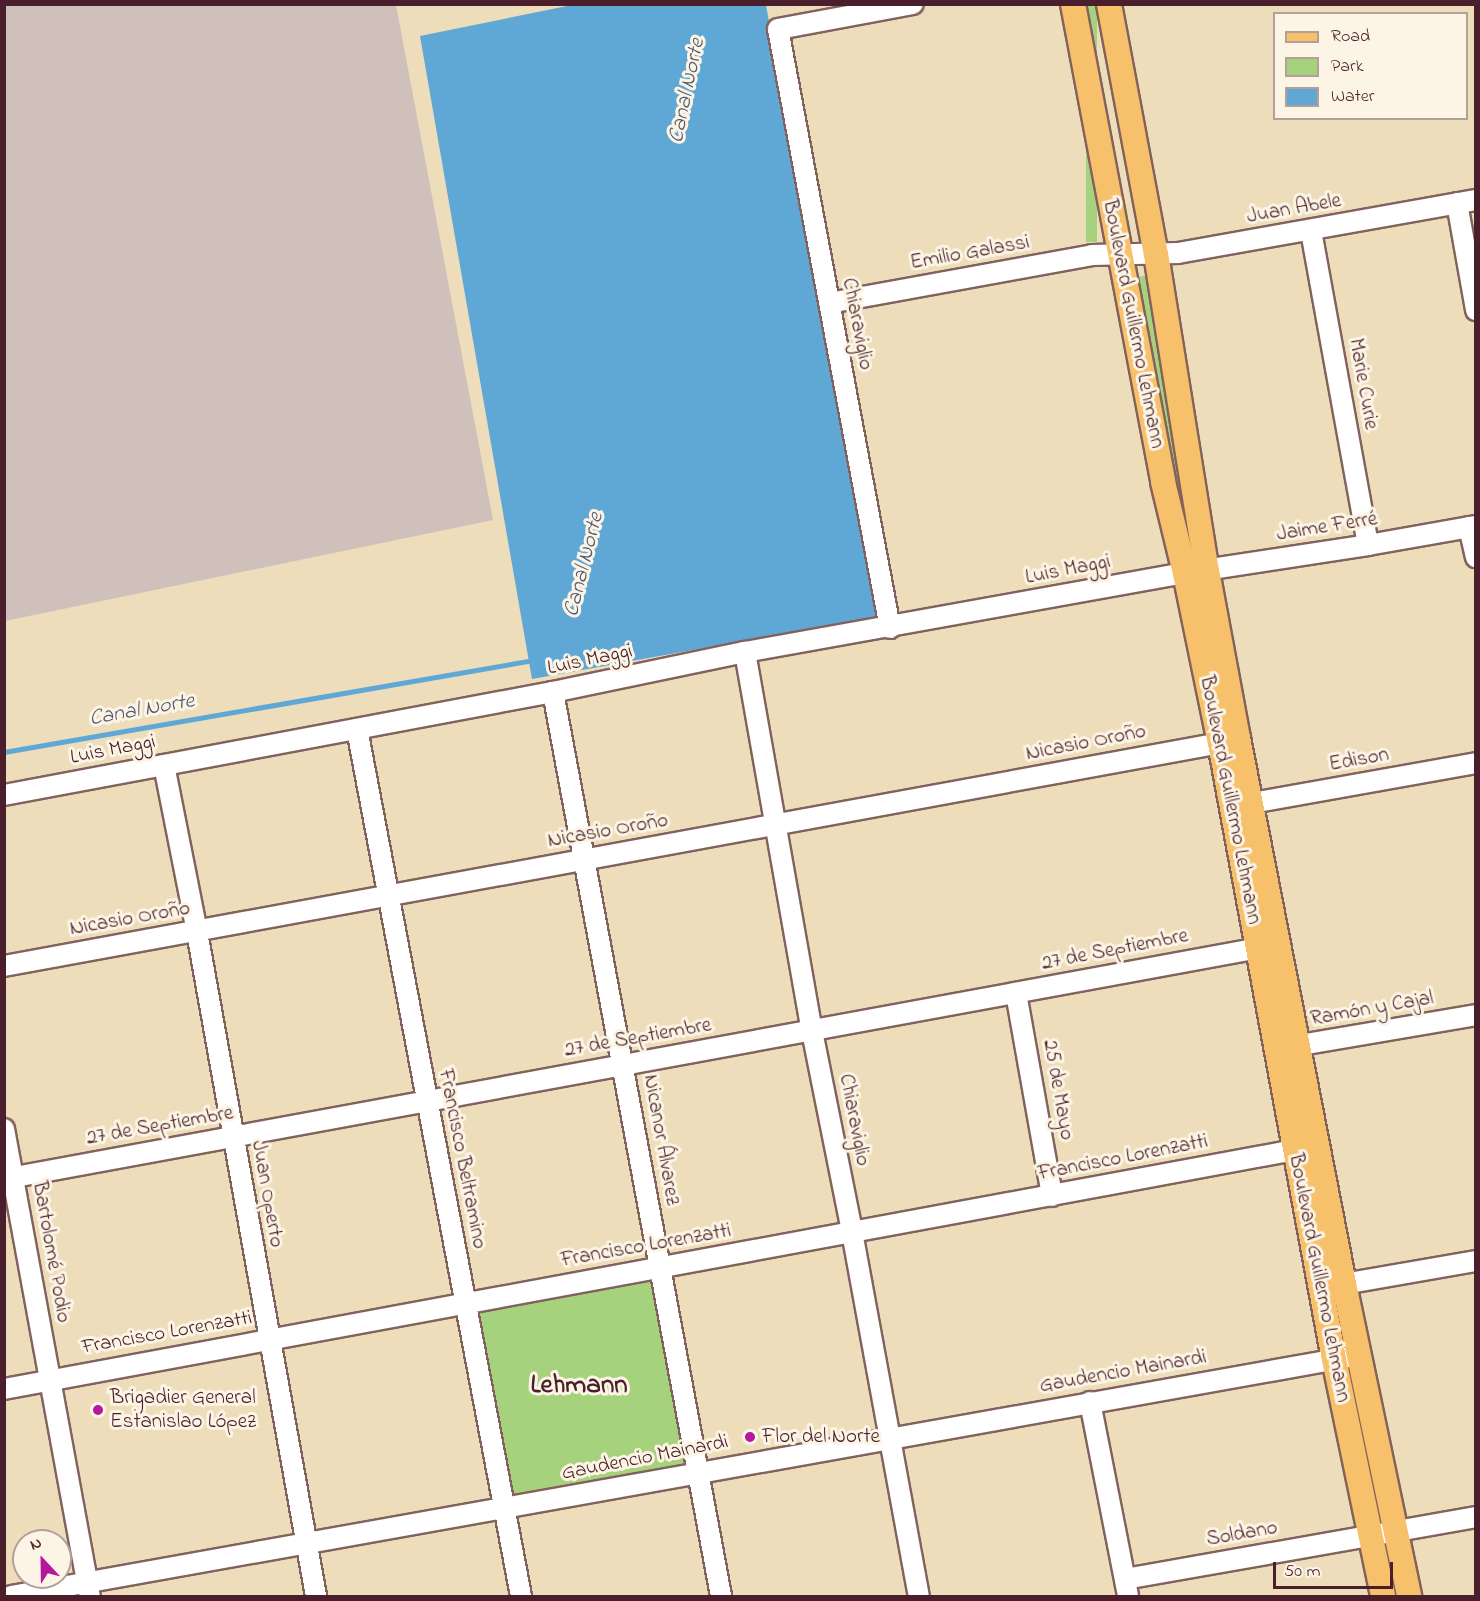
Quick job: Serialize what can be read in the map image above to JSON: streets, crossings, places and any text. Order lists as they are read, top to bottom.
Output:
{
  "streets": {
    "main road": ["Boulevard Guillermo Lehmann"],
    "street": [
      "Juan Abele",
      "Emilio Galassi",
      "Chiaraviglio",
      "Marie Curie",
      "Jaime Ferré",
      "Luis Maggi",
      "Nicasio Oroño",
      "Edison",
      "27 de Septiembre",
      "Ramón y Cajal",
      "25 de Mayo",
      "Nicanor Álvarez",
      "Francisco Lorenzatti",
      "Francisco Beltramino",
      "Juan Operto",
      "Bartolomé Podio",
      "Gaudencio Mainardi",
      "Soldano"
    ]
  },
  "crossings": [
    ["Juan Abele", "Emilio Galassi"],
    ["Juan Abele", "Boulevard Guillermo Lehmann"],
    ["Juan Abele", "Marie Curie"],
    ["Emilio Galassi", "Chiaraviglio"],
    ["Emilio Galassi", "Boulevard Guillermo Lehmann"],
    ["Chiaraviglio", "Luis Maggi"],
    ["Chiaraviglio", "Nicasio Oroño"],
    ["Chiaraviglio", "27 de Septiembre"],
    ["Chiaraviglio", "Francisco Lorenzatti"],
    ["Chiaraviglio", "Gaudencio Mainardi"],
    ["Boulevard Guillermo Lehmann", "Jaime Ferré"],
    ["Boulevard Guillermo Lehmann", "Luis Maggi"],
    ["Boulevard Guillermo Lehmann", "Nicasio Oroño"],
    ["Boulevard Guillermo Lehmann", "Edison"],
    ["Boulevard Guillermo Lehmann", "27 de Septiembre"],
    ["Boulevard Guillermo Lehmann", "Ramón y Cajal"],
    ["Boulevard Guillermo Lehmann", "Francisco Lorenzatti"],
    ["Boulevard Guillermo Lehmann", "Gaudencio Mainardi"],
    ["Boulevard Guillermo Lehmann", "Soldano"],
    ["Marie Curie", "Jaime Ferré"],
    ["Jaime Ferré", "Luis Maggi"],
    ["Luis Maggi", "Nicanor Álvarez"],
    ["Luis Maggi", "Francisco Beltramino"],
    ["Luis Maggi", "Juan Operto"],
    ["Nicasio Oroño", "Nicanor Álvarez"],
    ["Nicasio Oroño", "Francisco Beltramino"],
    ["Nicasio Oroño", "Juan Operto"],
    ["27 de Septiembre", "25 de Mayo"],
    ["27 de Septiembre", "Nicanor Álvarez"],
    ["27 de Septiembre", "Francisco Beltramino"],
    ["27 de Septiembre", "Juan Operto"],
    ["27 de Septiembre", "Bartolomé Podio"],
    ["25 de Mayo", "Francisco Lorenzatti"],
    ["Nicanor Álvarez", "Francisco Lorenzatti"],
    ["Nicanor Álvarez", "Gaudencio Mainardi"],
    ["Francisco Lorenzatti", "Francisco Beltramino"],
    ["Francisco Lorenzatti", "Juan Operto"],
    ["Francisco Lorenzatti", "Bartolomé Podio"],
    ["Francisco Beltramino", "Gaudencio Mainardi"],
    ["Juan Operto", "Gaudencio Mainardi"],
    ["Bartolomé Podio", "Gaudencio Mainardi"]
  ],
  "districts": ["Lehmann"],
  "water": ["Canal Norte"],
  "places": ["Brigadier General Estanislao López", "Flor del Norte"],
  "legend": ["Road", "Park", "Water"],
  "scale_bar": "50 m",
  "north": "top"
}
